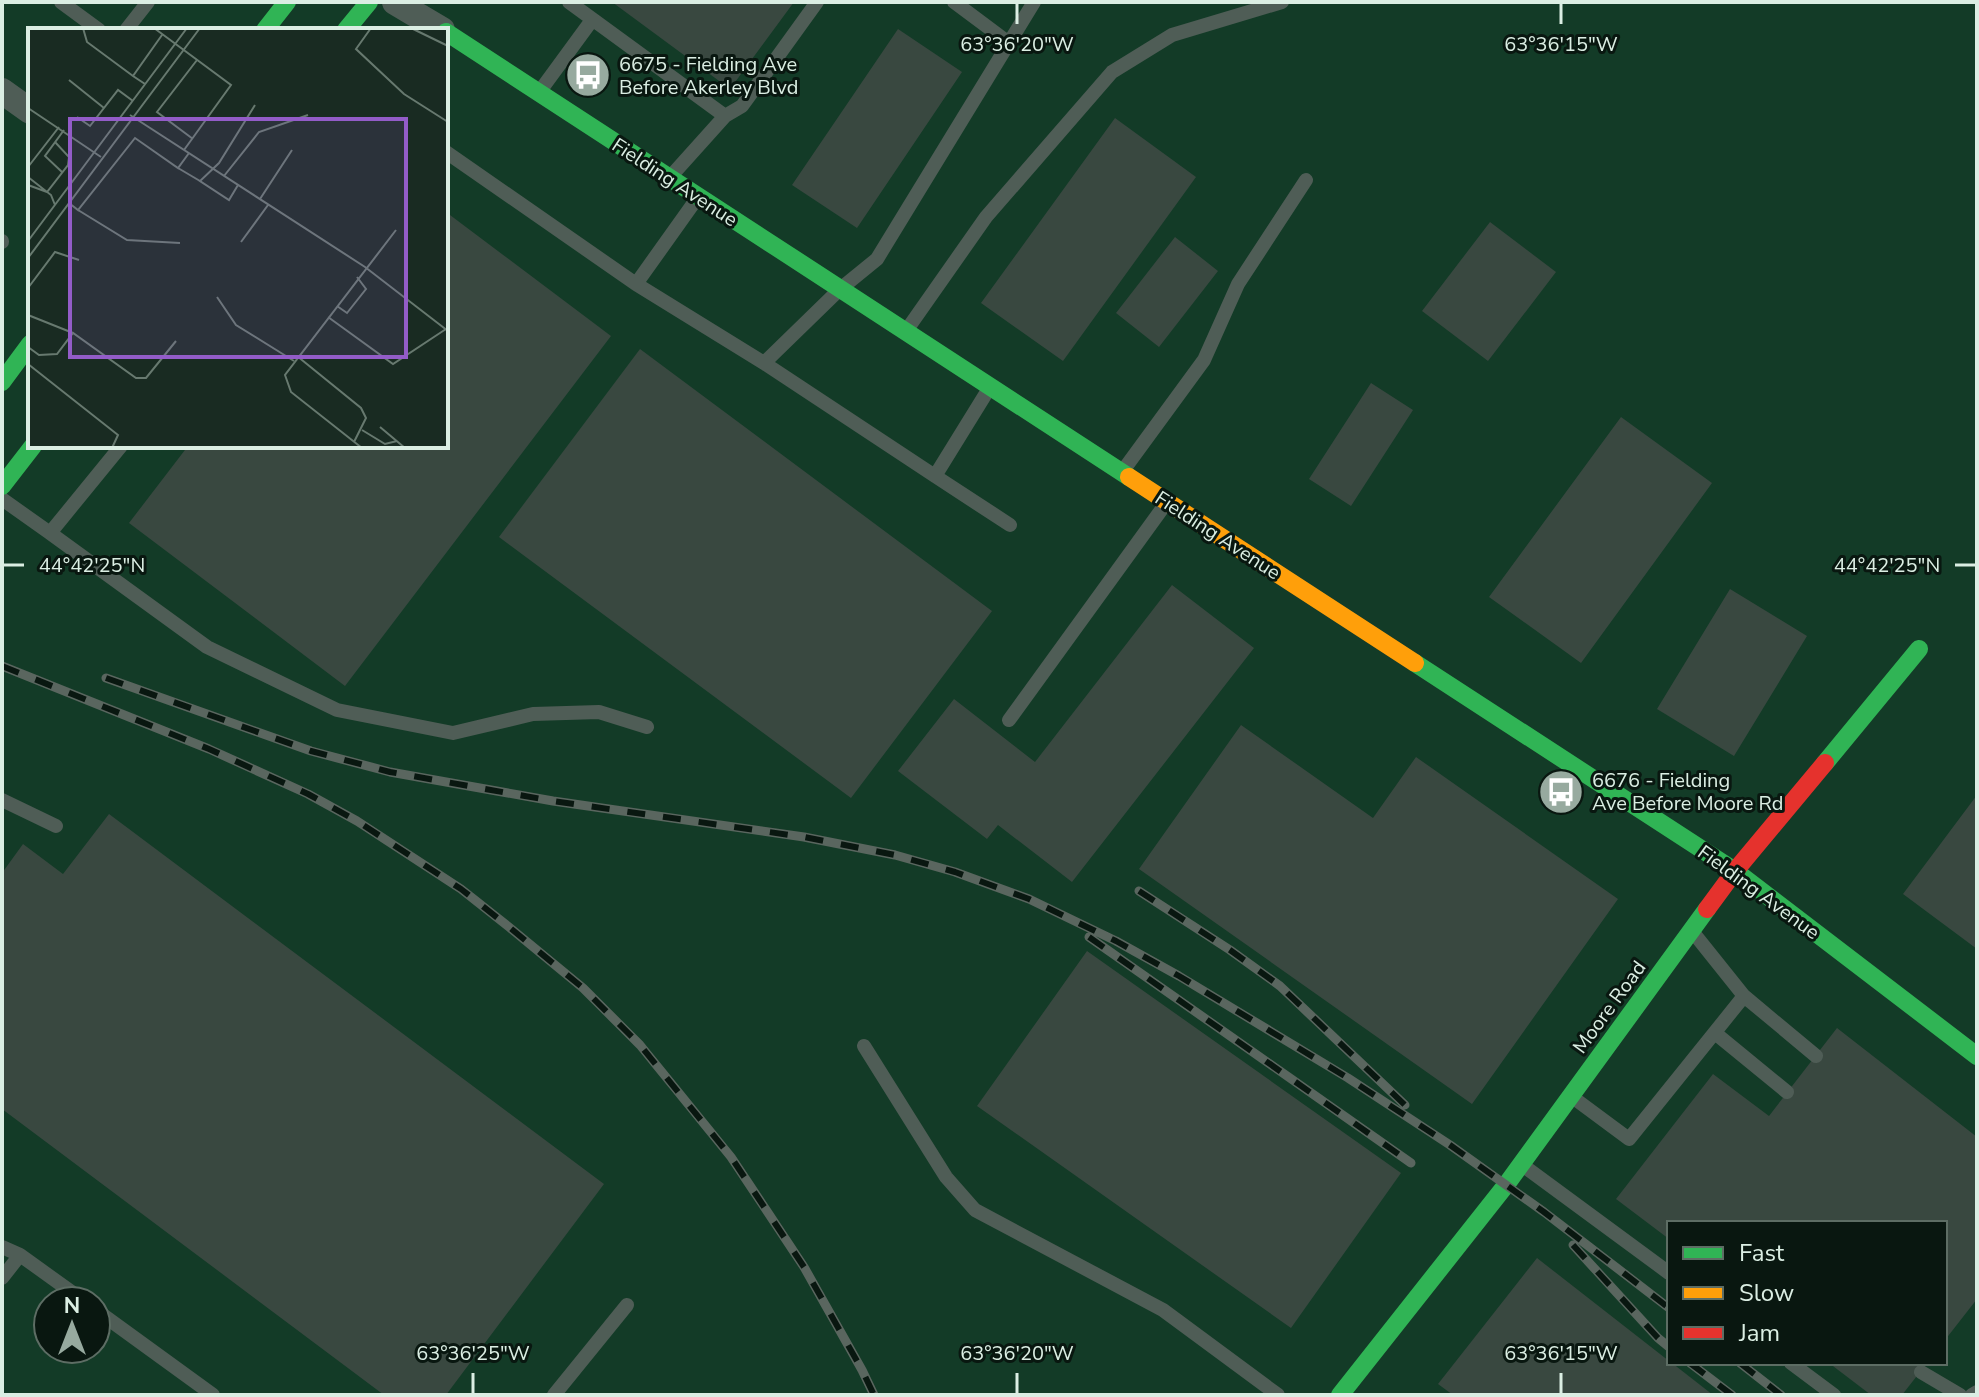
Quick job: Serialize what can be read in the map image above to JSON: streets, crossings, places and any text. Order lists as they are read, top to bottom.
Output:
{
  "streets": {
    "street": ["Fielding Avenue", "Moore Road"]
  },
  "crossings": [
    ["Fielding Avenue", "Moore Road"]
  ],
  "places": {
    "bus stop": ["6675 - Fielding Ave Before Akerley Blvd", "6676 - Fielding Ave Before Moore Rd"]
  },
  "legend": ["Fast", "Slow", "Jam"],
  "north": "top",
  "coordinates": [
    "63°36'20\"W",
    "63°36'15\"W",
    "44°42'25\"N",
    "63°36'25\"W"
  ]
}
